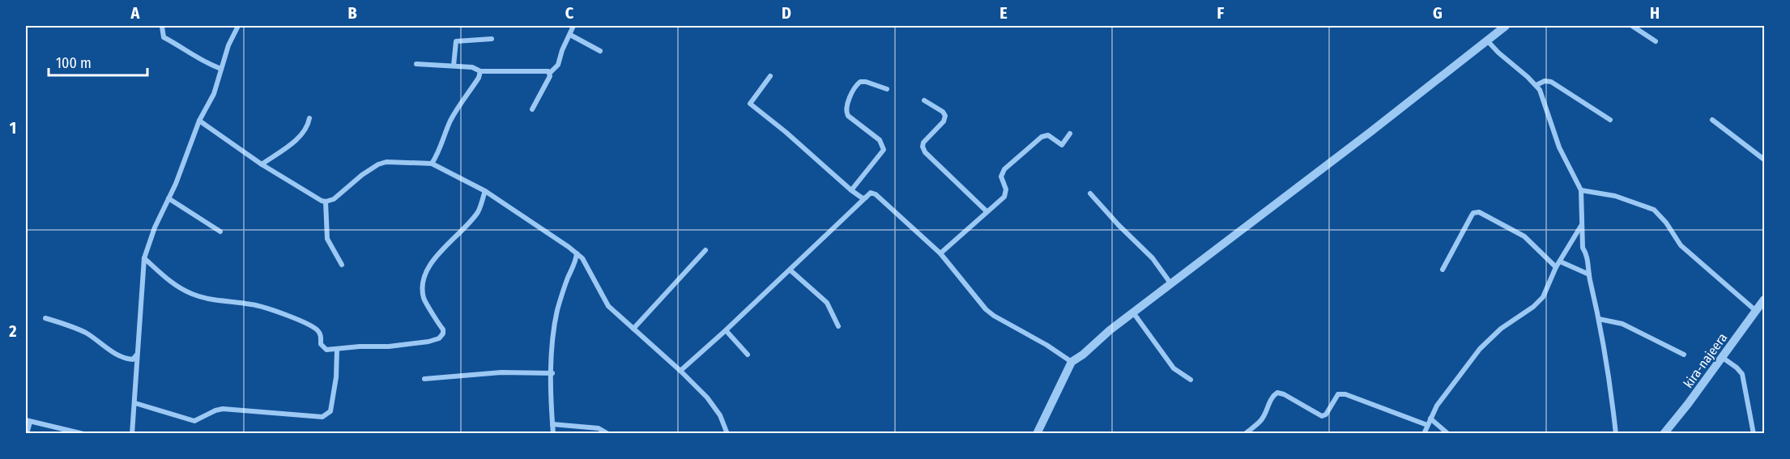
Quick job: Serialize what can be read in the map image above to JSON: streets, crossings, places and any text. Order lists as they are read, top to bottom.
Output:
{
  "streets": {
    "street": ["kira-najeera"]
  },
  "scale_bar": "100 m",
  "grid": {
    "columns": [
      "A",
      "B",
      "C",
      "D",
      "E",
      "F",
      "G",
      "H"
    ],
    "rows": ["1", "2"]
  }
}
